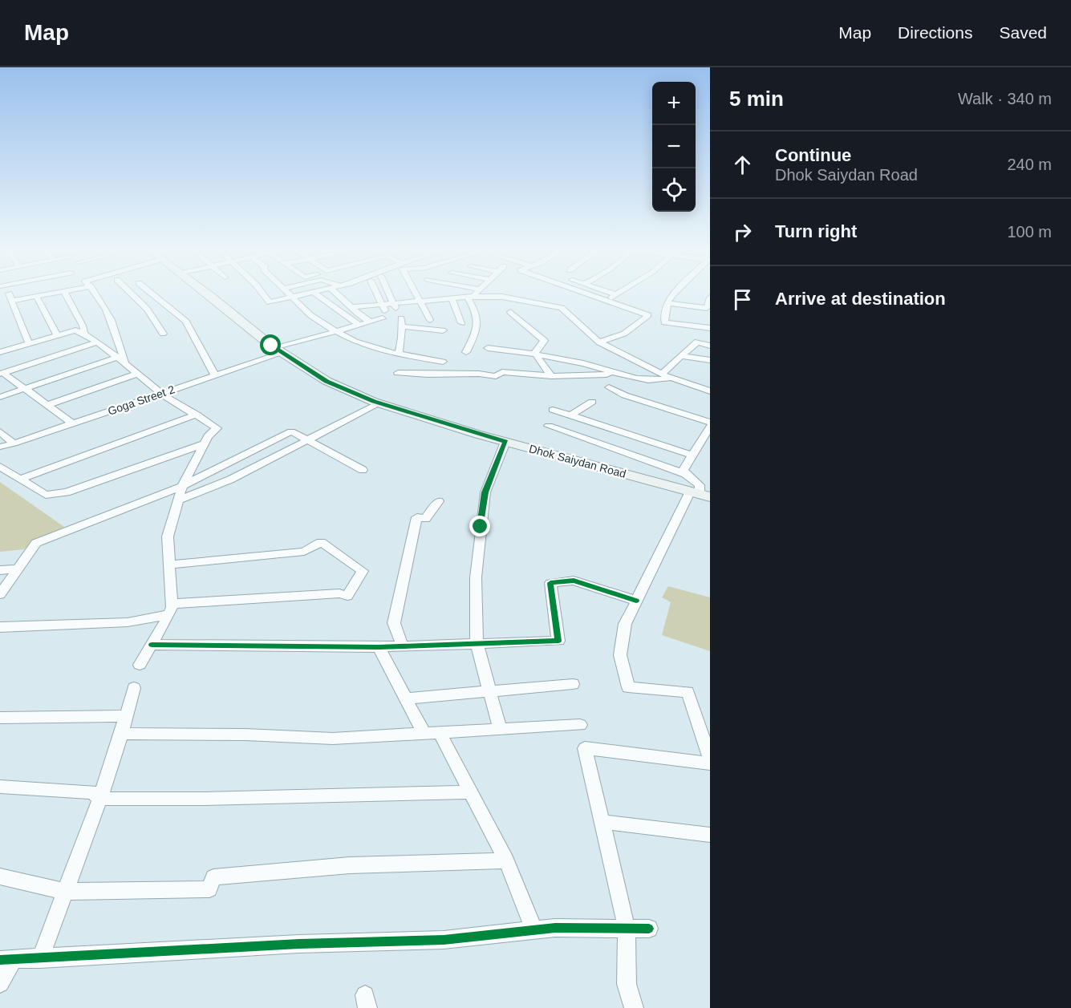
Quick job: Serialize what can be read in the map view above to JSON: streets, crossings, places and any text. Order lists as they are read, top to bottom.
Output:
{
  "streets": {
    "main road": ["Dhok Saiydan Road"],
    "street": ["Goga Street 2"]
  },
  "crossings": [
    ["Goga Street 2", "Dhok Saiydan Road"]
  ],
  "page": {
    "header": "Map",
    "nav": ["Map", "Directions", "Saved"],
    "heading": ["5 min", "Walk · 340 m"],
    "map_buttons": ["+", "−"],
    "list": [
      ["Continue", "Dhok Saiydan Road", "240 m"],
      ["Turn right", "100 m"],
      "Arrive at destination"
    ]
  }
}
